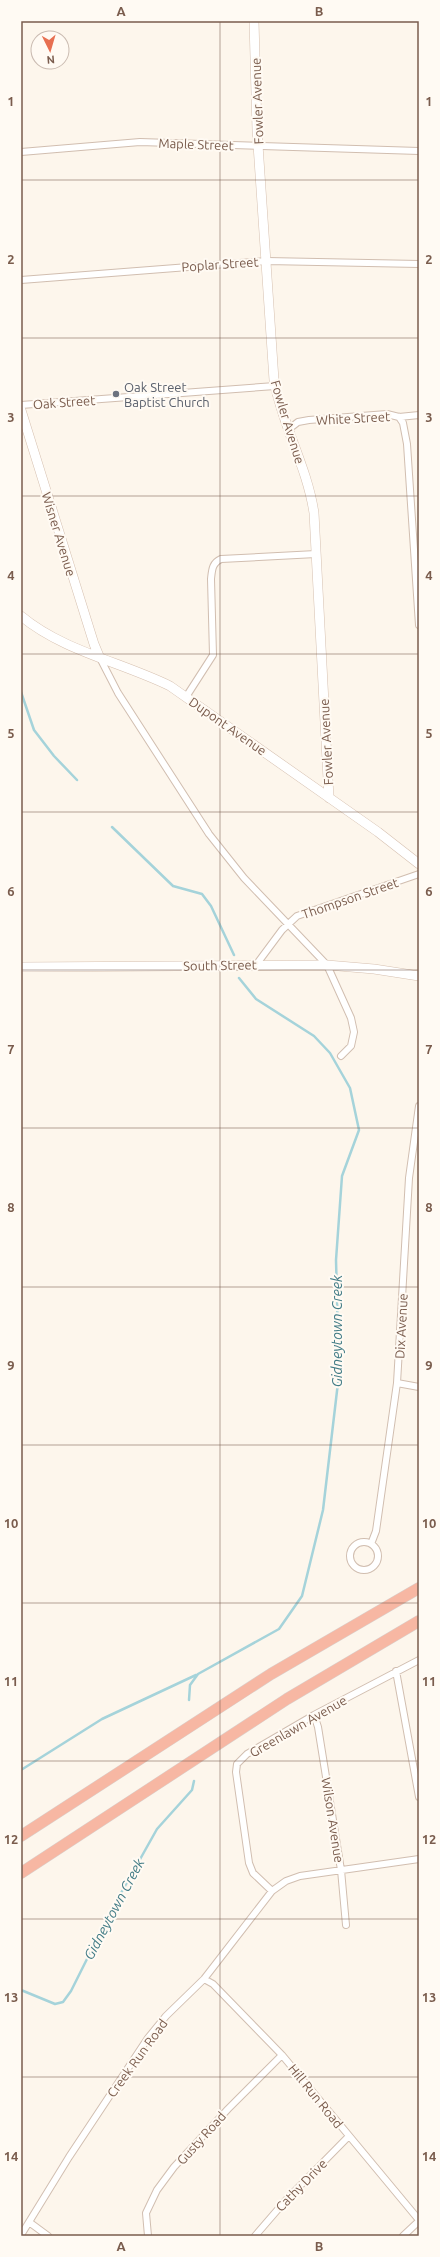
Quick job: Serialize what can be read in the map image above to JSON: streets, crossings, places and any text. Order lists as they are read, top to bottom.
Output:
{
  "streets": {
    "street": [
      "Fowler Avenue",
      "Maple Street",
      "Poplar Street",
      "Oak Street",
      "White Street",
      "Wisner Avenue",
      "Dupont Avenue",
      "Thompson Street",
      "South Street",
      "Dix Avenue",
      "Greenlawn Avenue",
      "Wilson Avenue",
      "Creek Run Road",
      "Hill Run Road",
      "Gusty Road",
      "Cathy Drive"
    ]
  },
  "crossings": [
    ["Fowler Avenue", "Maple Street"],
    ["Fowler Avenue", "Poplar Street"],
    ["Fowler Avenue", "Oak Street"],
    ["Fowler Avenue", "White Street"],
    ["Fowler Avenue", "Dupont Avenue"],
    ["Wisner Avenue", "Dupont Avenue"],
    ["Thompson Street", "South Street"],
    ["Greenlawn Avenue", "Wilson Avenue"],
    ["Greenlawn Avenue", "Creek Run Road"],
    ["Wilson Avenue", "Creek Run Road"],
    ["Creek Run Road", "Hill Run Road"],
    ["Hill Run Road", "Gusty Road"],
    ["Hill Run Road", "Cathy Drive"]
  ],
  "water": ["Gidneytown Creek"],
  "places": ["Oak Street Baptist Church"],
  "north": "bottom",
  "grid": {
    "columns": ["A", "B"],
    "rows": [
      "1",
      "2",
      "3",
      "4",
      "5",
      "6",
      "7",
      "8",
      "9",
      "10",
      "11",
      "12",
      "13",
      "14"
    ]
  }
}
